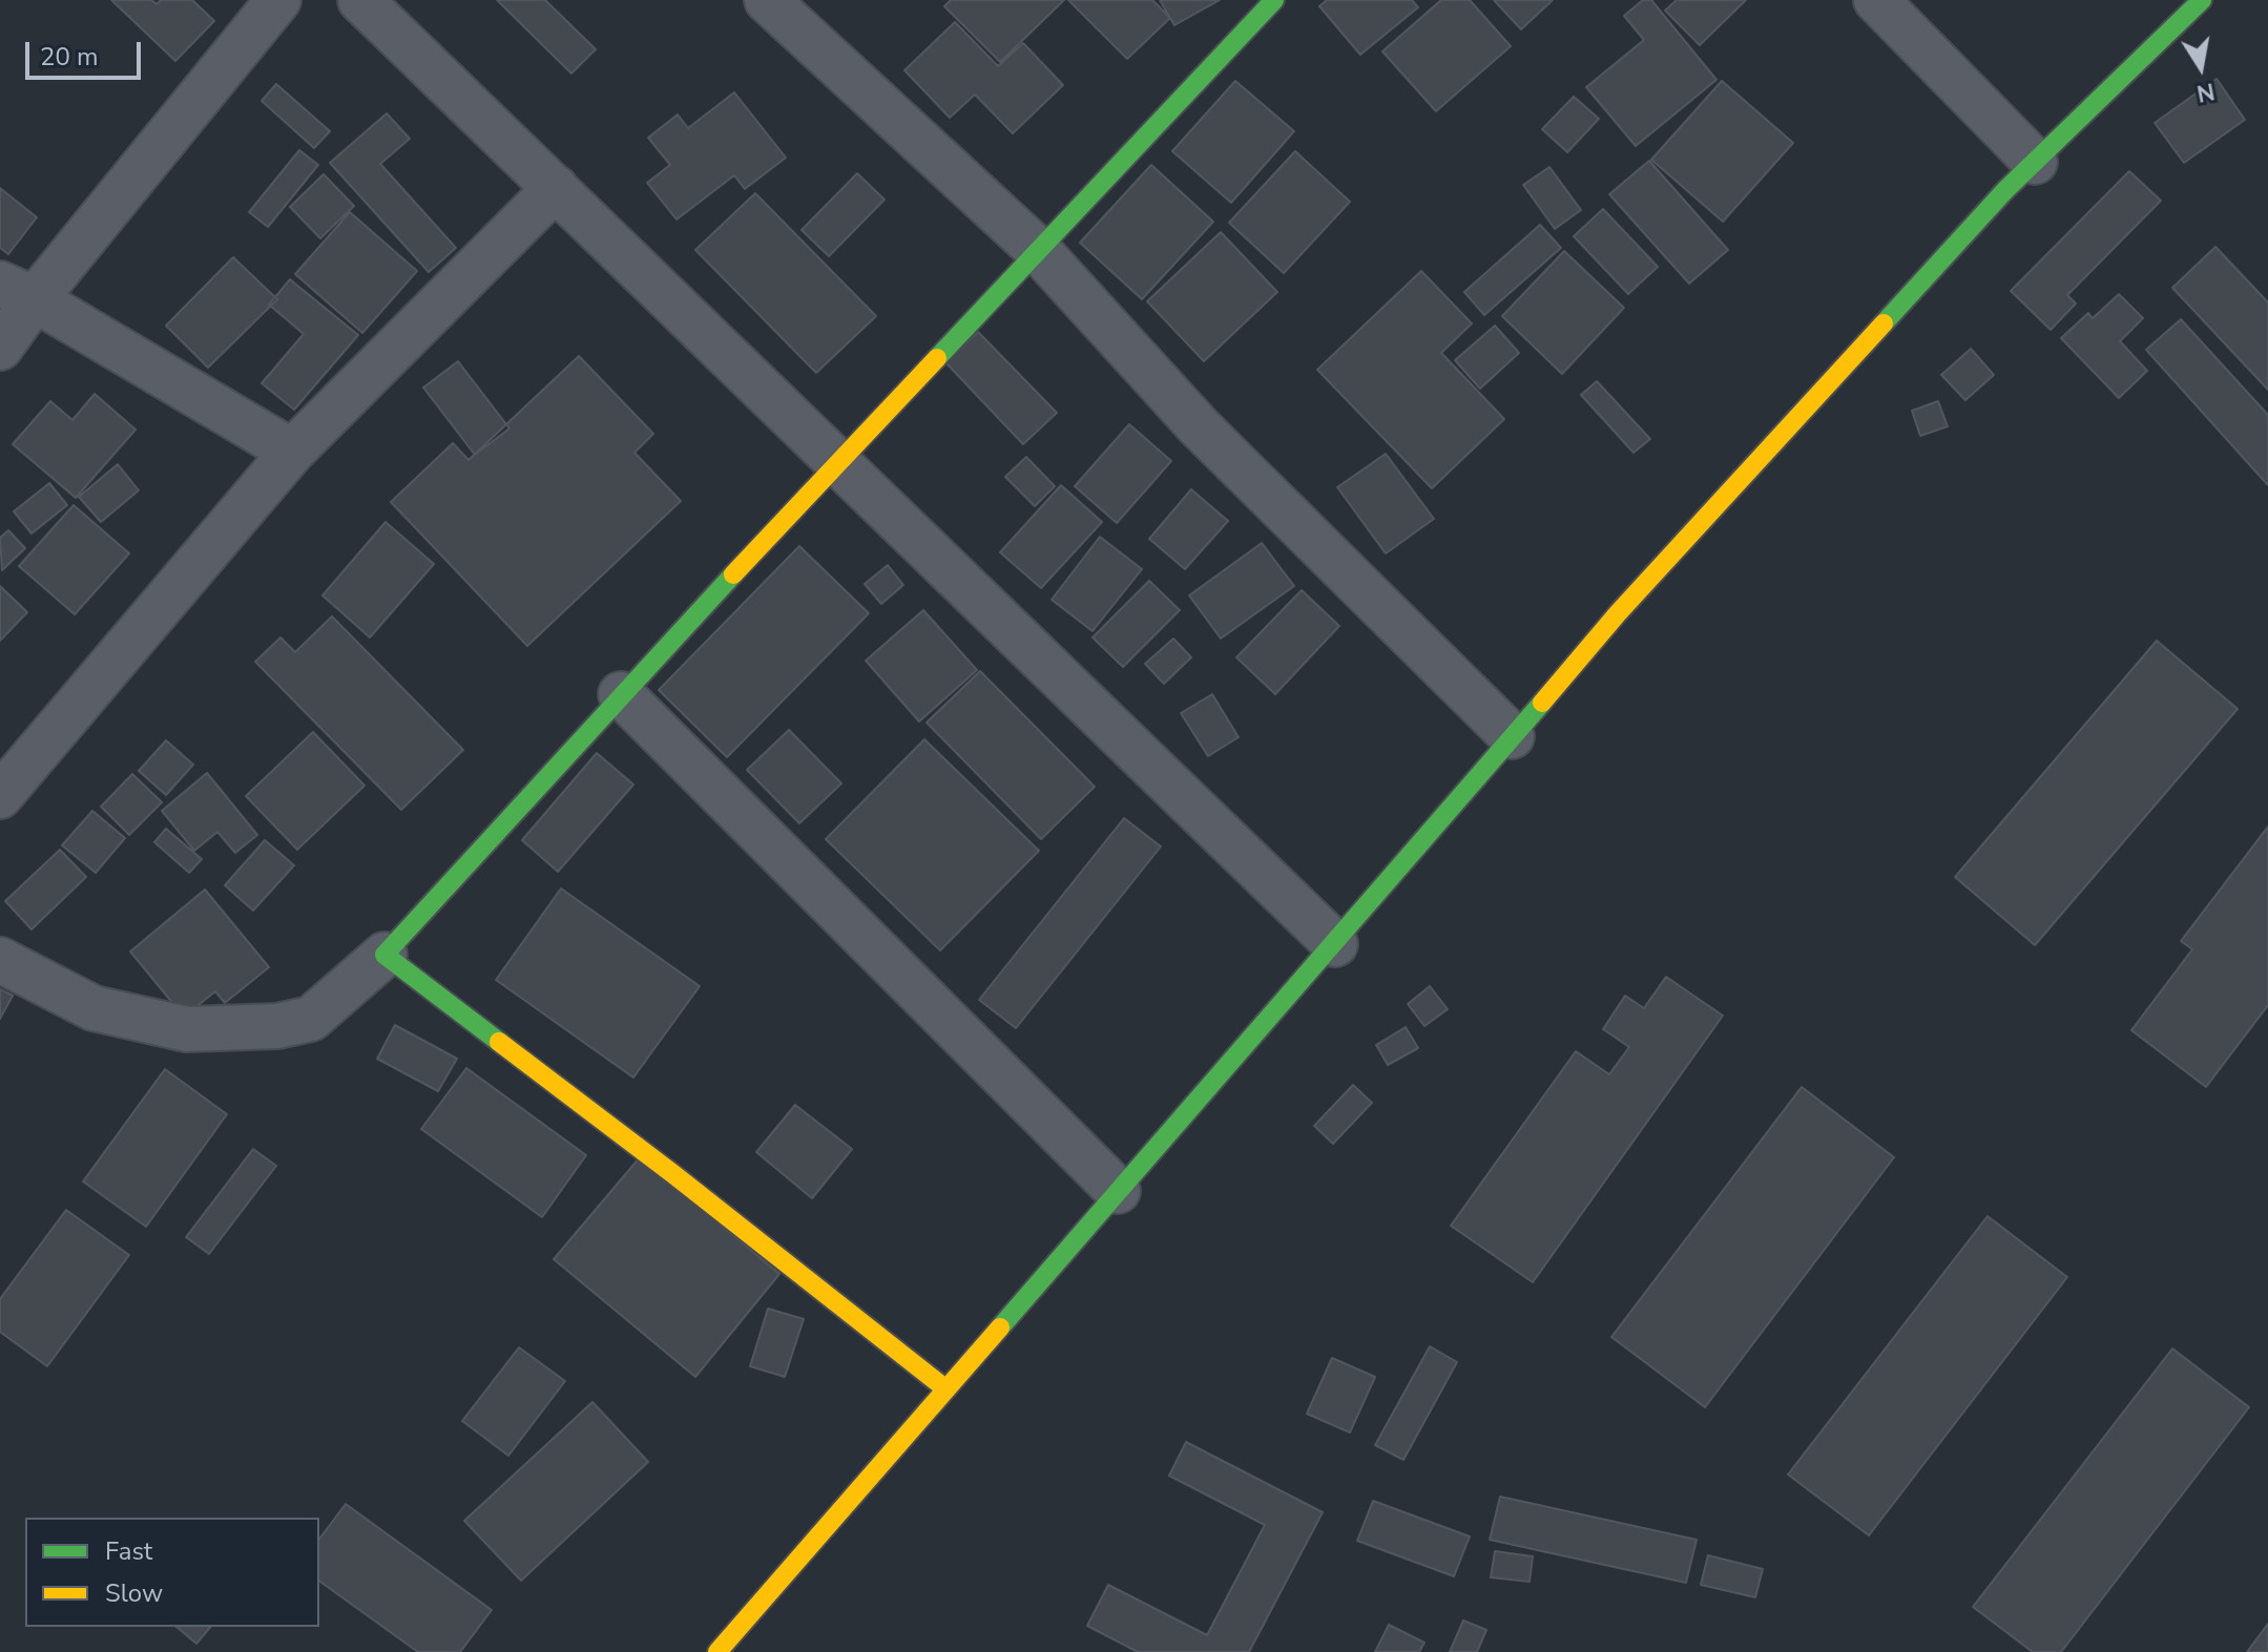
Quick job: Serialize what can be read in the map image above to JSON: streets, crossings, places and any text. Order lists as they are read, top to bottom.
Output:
{
  "legend": ["Fast", "Slow"],
  "scale_bar": "20 m",
  "north": "bottom"
}
